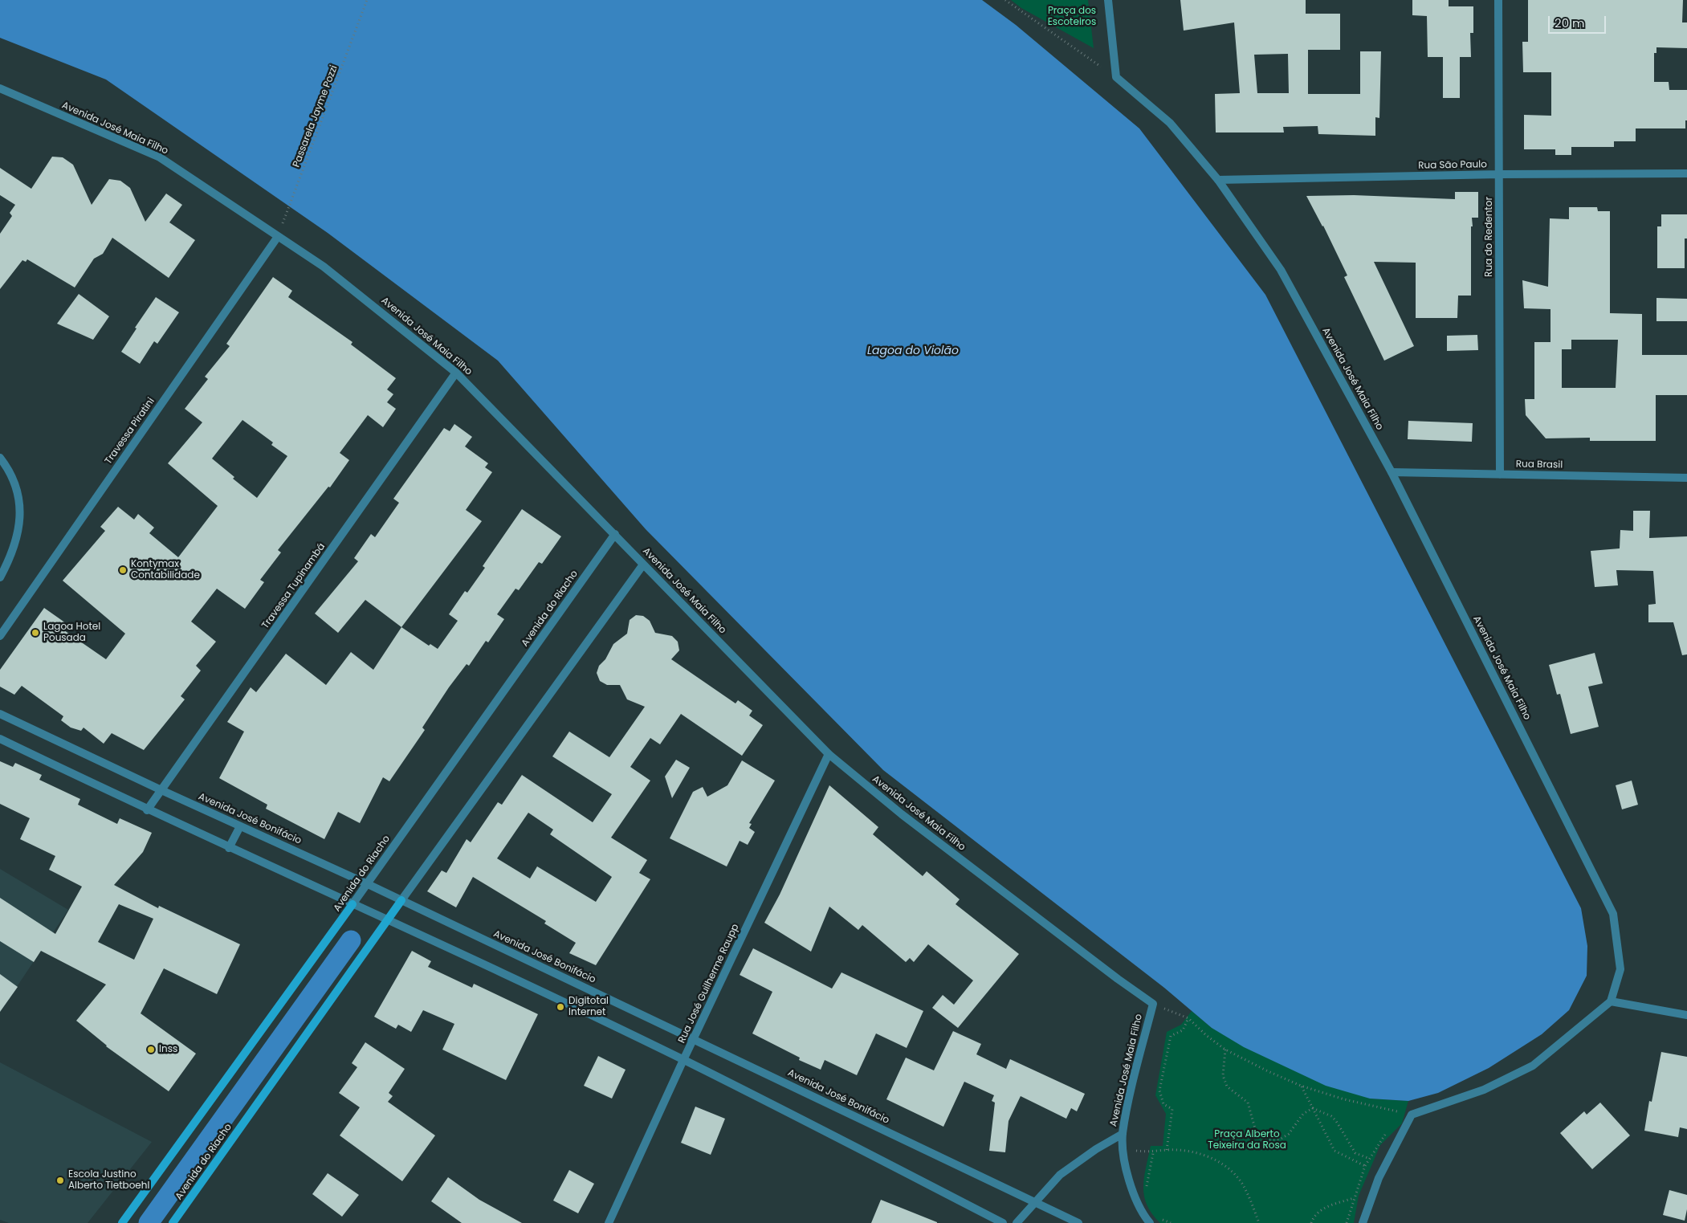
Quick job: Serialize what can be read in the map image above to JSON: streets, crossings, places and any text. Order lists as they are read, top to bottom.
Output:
{
  "streets": {
    "main road": ["Avenida do Riacho"],
    "street": [
      "Avenida José Maia Filho",
      "Rua São Paulo",
      "Rua do Redentor",
      "Travessa Piratini",
      "Rua Brasil",
      "Travessa Tupinambá",
      "Avenida José Bonifácio",
      "Rua José Guilherme Raupp"
    ],
    "path": ["Passarela Jayme Pozzi"]
  },
  "crossings": [
    ["Passarela Jayme Pozzi", "Avenida José Maia Filho"],
    ["Passarela Jayme Pozzi", "Travessa Piratini"],
    ["Avenida José Maia Filho", "Rua São Paulo"],
    ["Avenida José Maia Filho", "Travessa Piratini"],
    ["Avenida José Maia Filho", "Rua Brasil"],
    ["Avenida José Maia Filho", "Travessa Tupinambá"],
    ["Avenida José Maia Filho", "Avenida do Riacho"],
    ["Avenida José Maia Filho", "Rua José Guilherme Raupp"],
    ["Rua São Paulo", "Rua do Redentor"],
    ["Rua do Redentor", "Rua Brasil"],
    ["Travessa Tupinambá", "Avenida José Bonifácio"],
    ["Avenida do Riacho", "Avenida José Bonifácio"],
    ["Avenida José Bonifácio", "Rua José Guilherme Raupp"]
  ],
  "water": ["Lagoa do Violão"],
  "parks": ["Praça dos Escoteiros", "Praça Alberto Teixeira da Rosa"],
  "places": [
    "Kontymax Contabilidade",
    "Lagoa Hotel Pousada",
    "Digitotal Internet",
    "Inss",
    "Escola Justino Alberto Tietboehl"
  ],
  "scale_bar": "20 m"
}
